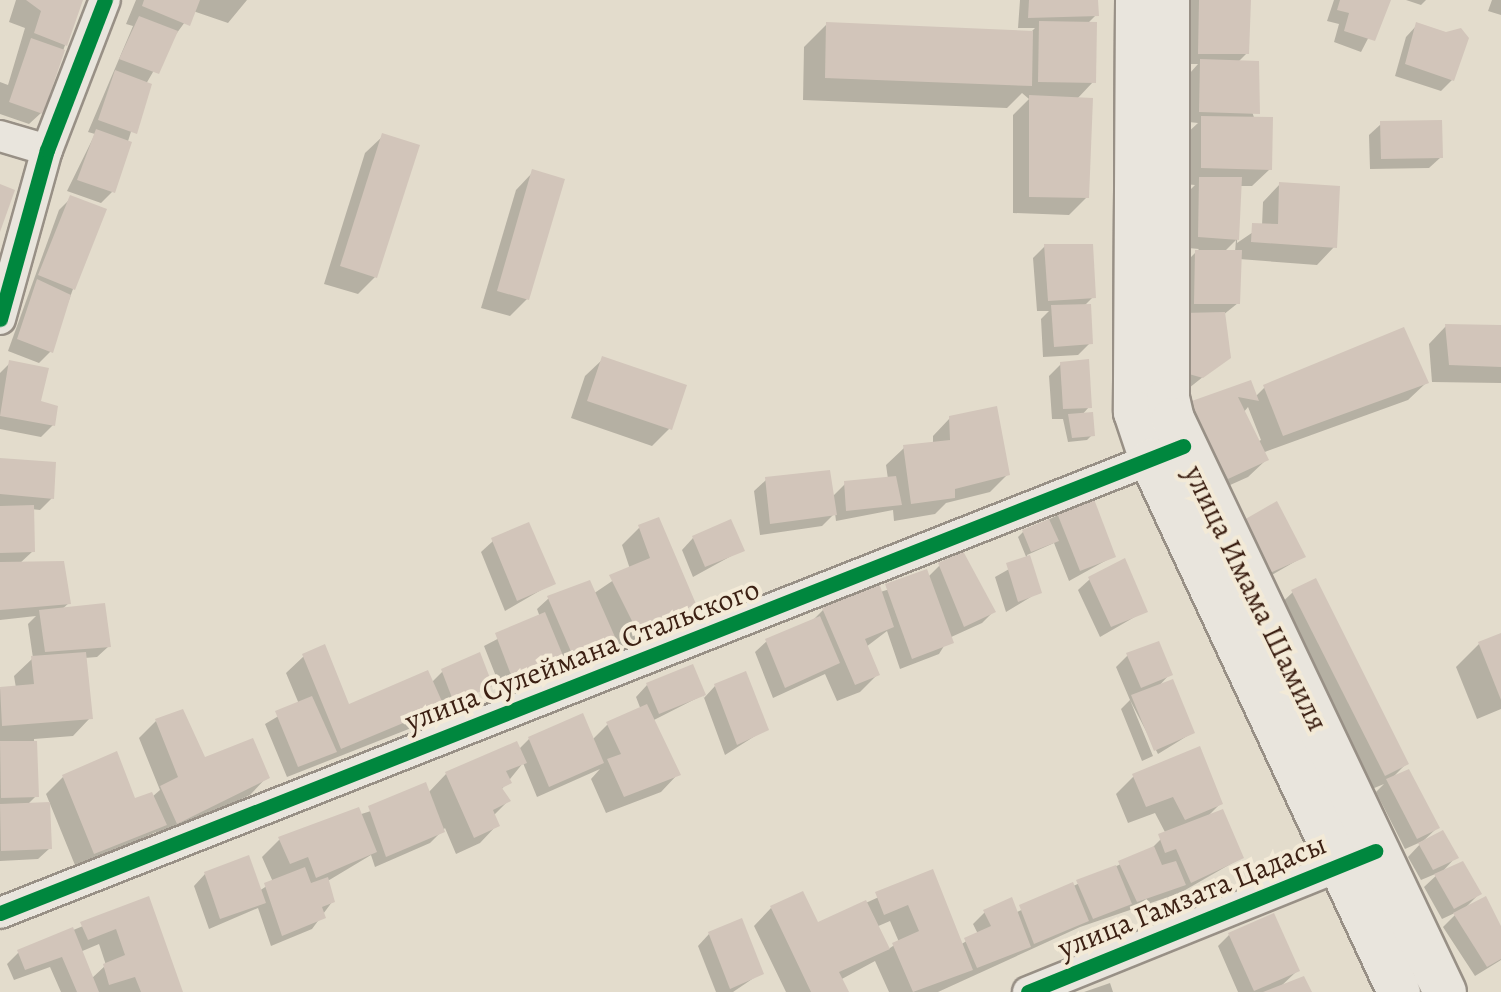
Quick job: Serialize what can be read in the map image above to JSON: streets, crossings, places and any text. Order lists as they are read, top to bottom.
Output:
{
  "streets": {
    "main road": ["улица Имама Шамиля"],
    "street": ["улица Сулеймана Стальского", "улица Гамзата Цадасы"]
  },
  "crossings": [
    ["улица Имама Шамиля", "улица Сулеймана Стальского"],
    ["улица Имама Шамиля", "улица Гамзата Цадасы"]
  ]
}
